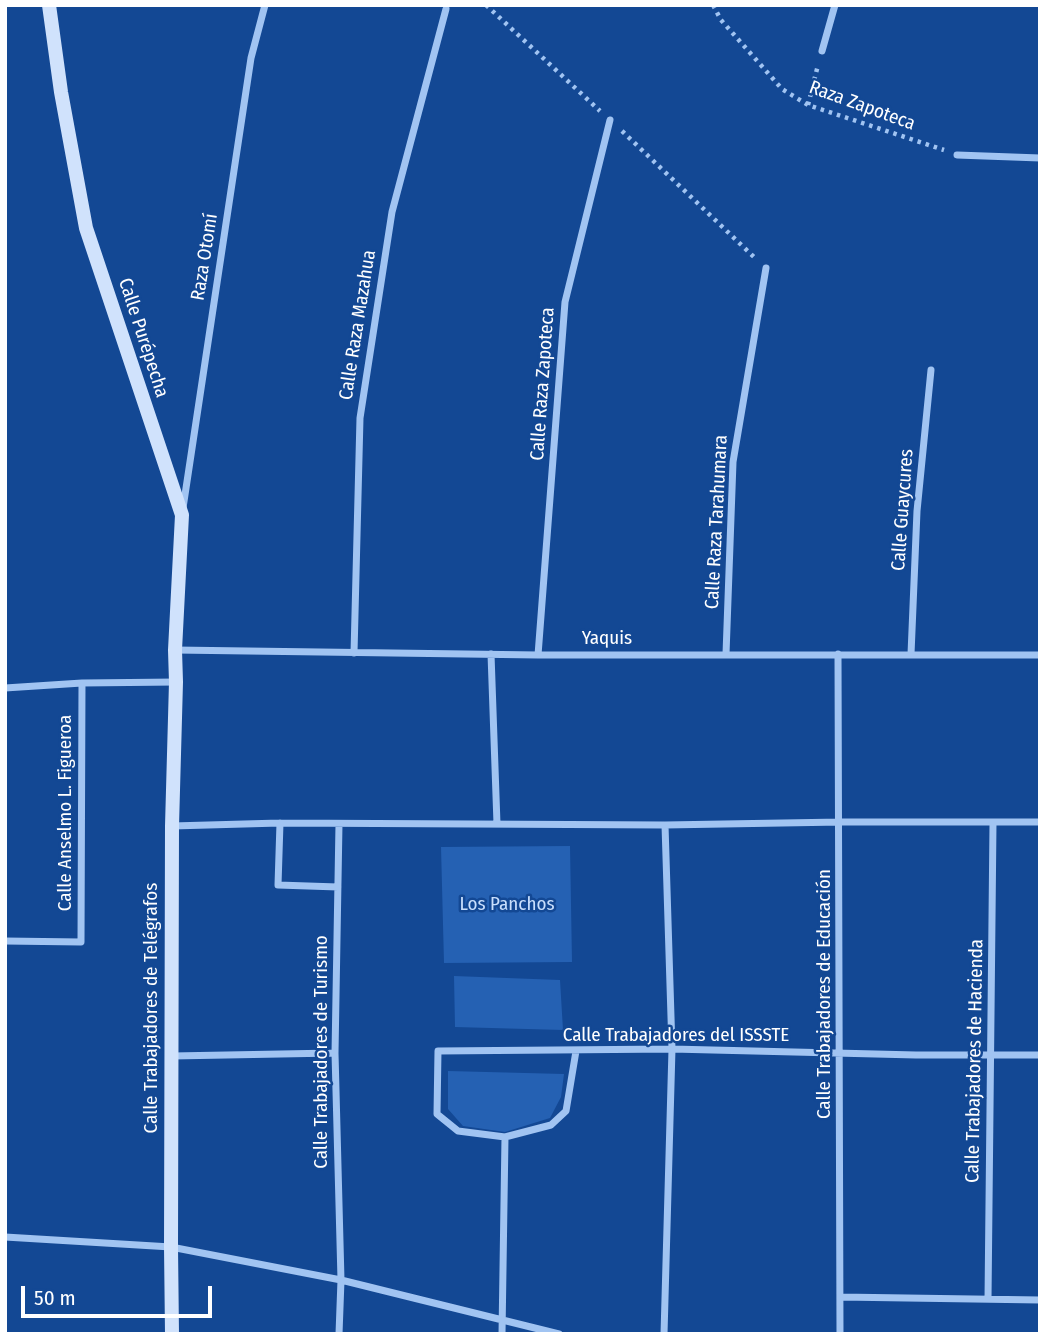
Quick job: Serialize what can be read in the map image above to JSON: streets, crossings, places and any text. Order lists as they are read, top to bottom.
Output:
{
  "streets": {
    "street": [
      "Raza Otomí",
      "Calle Raza Mazahua",
      "Calle Purépecha",
      "Calle Raza Zapoteca",
      "Calle Guaycures",
      "Calle Raza Tarahumara",
      "Yaquis",
      "Calle Anselmo L. Figueroa",
      "Calle Trabajadores de Educación",
      "Calle Trabajadores de Telégrafos",
      "Calle Trabajadores del ISSSTE",
      "Calle Trabajadores de Turismo",
      "Calle Trabajadores de Hacienda"
    ],
    "path": ["Raza Zapoteca"]
  },
  "crossings": [
    ["Raza Otomí", "Calle Purépecha"],
    ["Calle Raza Mazahua", "Yaquis"],
    ["Calle Purépecha", "Yaquis"],
    ["Calle Purépecha", "Calle Trabajadores de Telégrafos"],
    ["Calle Raza Zapoteca", "Yaquis"],
    ["Calle Guaycures", "Yaquis"],
    ["Calle Raza Tarahumara", "Yaquis"],
    ["Yaquis", "Calle Trabajadores de Educación"],
    ["Calle Trabajadores de Educación", "Calle Trabajadores del ISSSTE"],
    ["Calle Trabajadores del ISSSTE", "Calle Trabajadores de Hacienda"]
  ],
  "parks": ["Los Panchos"],
  "scale_bar": "50 m"
}
